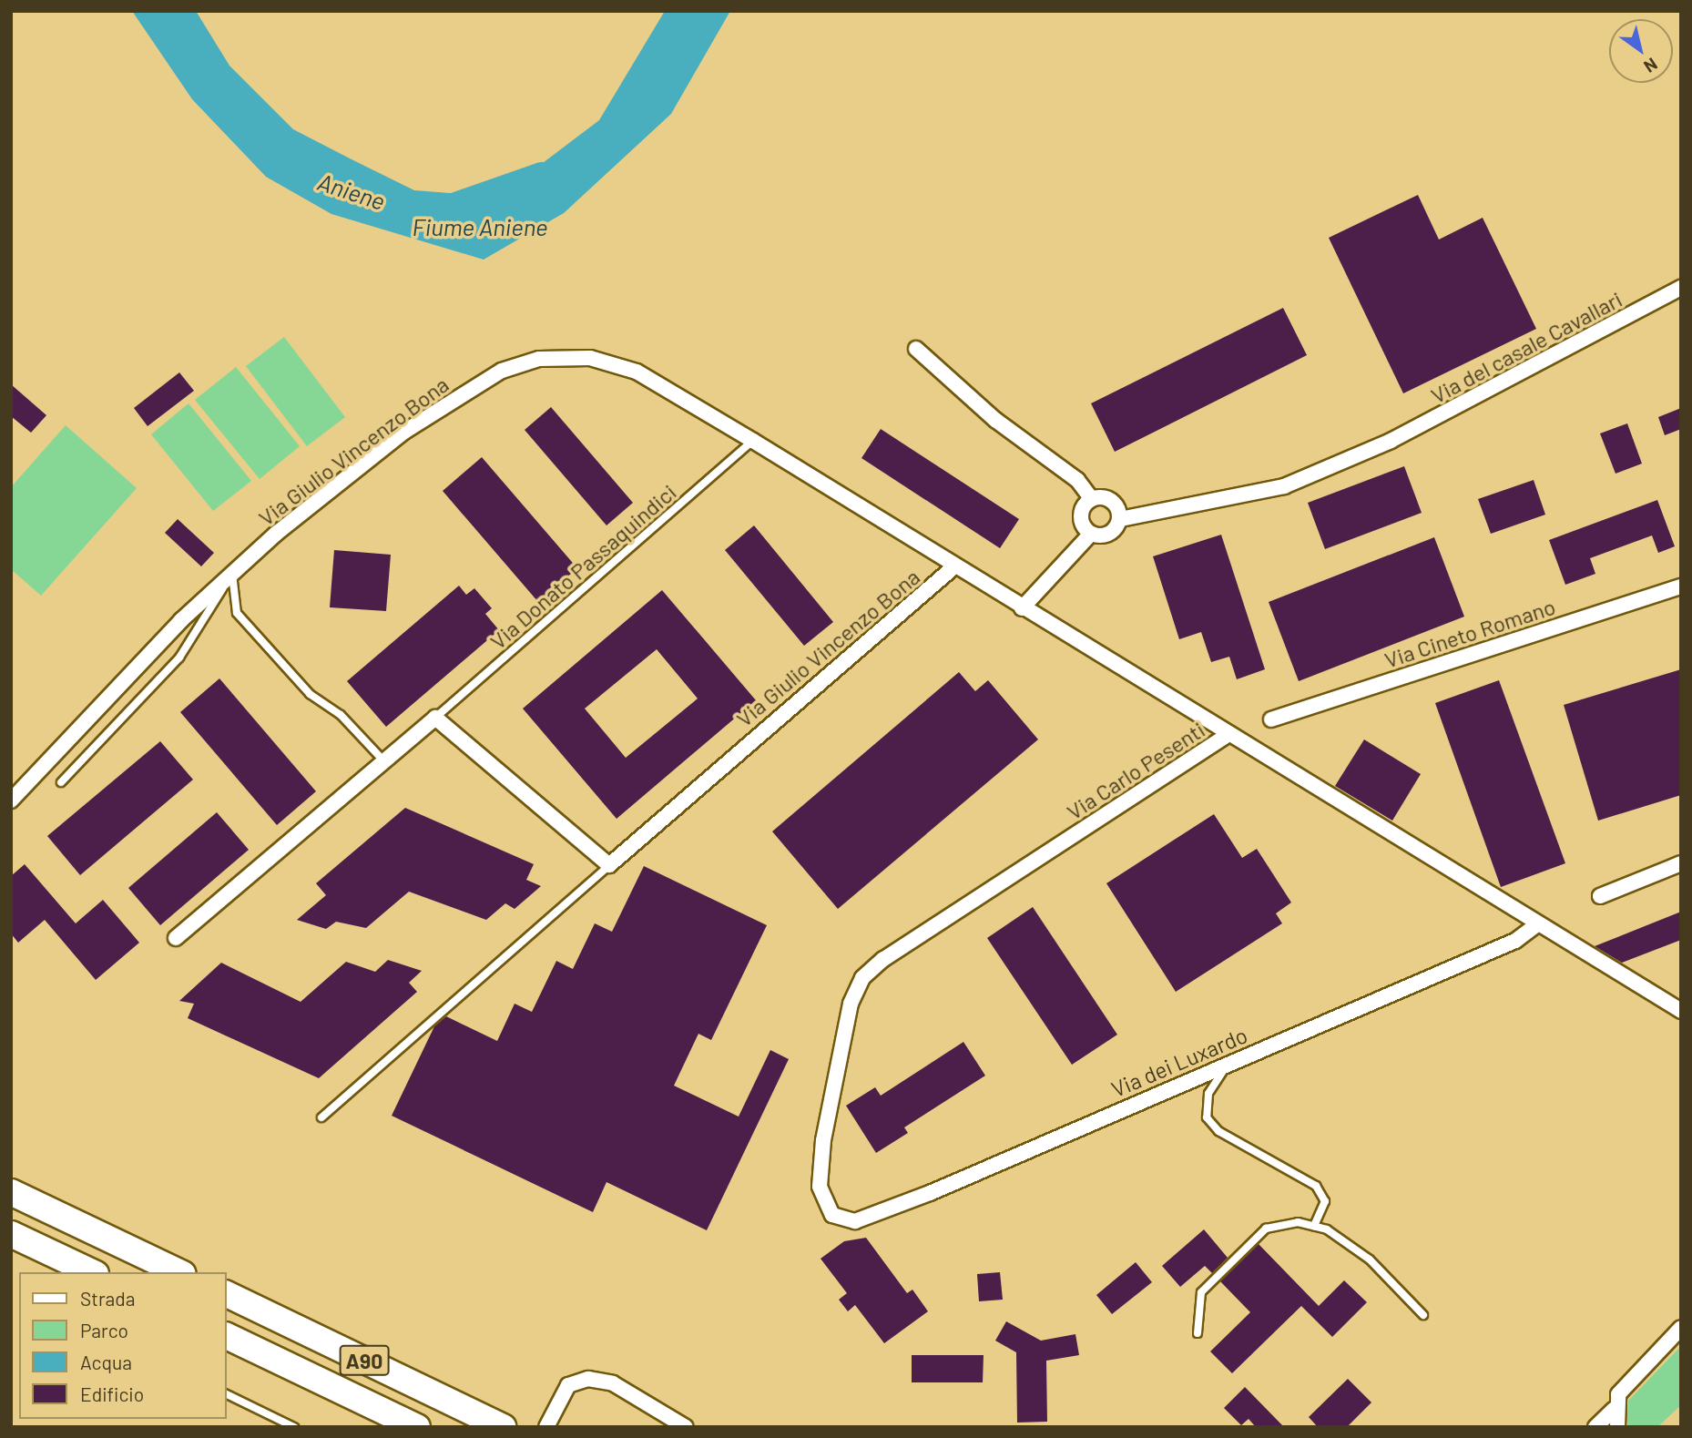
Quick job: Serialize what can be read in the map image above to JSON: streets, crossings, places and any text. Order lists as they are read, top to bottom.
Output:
{
  "streets": {
    "highway": ["A90"],
    "street": [
      "Via del casale Cavallari",
      "Via Giulio Vincenzo Bona",
      "Via Cineto Romano",
      "Via Carlo Pesenti",
      "Via dei Luxardo"
    ],
    "lane": ["Via Donato Passaquindici"]
  },
  "crossings": [
    ["Via Giulio Vincenzo Bona", "Via Donato Passaquindici"],
    ["Via Giulio Vincenzo Bona", "Via Carlo Pesenti"],
    ["Via Carlo Pesenti", "Via dei Luxardo"]
  ],
  "water": ["Aniene", "Fiume Aniene"],
  "legend": [
    "Strada",
    "Parco",
    "Acqua",
    "Edificio"
  ],
  "north": "bottom right"
}
